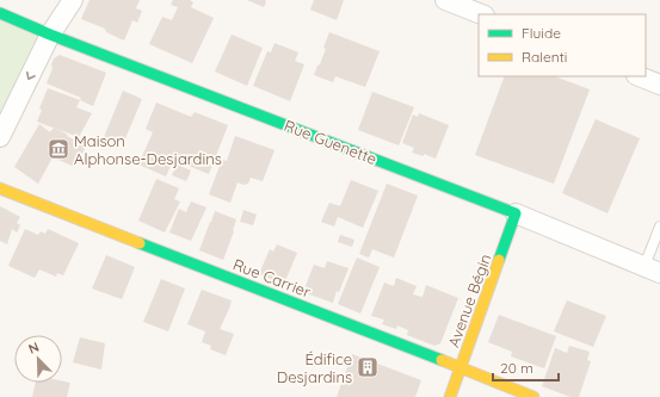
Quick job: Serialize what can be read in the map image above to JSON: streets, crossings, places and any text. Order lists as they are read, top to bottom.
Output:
{
  "streets": {
    "street": ["Rue Guenette", "Rue Carrier", "Avenue Bégin"]
  },
  "crossings": [
    ["Rue Guenette", "Avenue Bégin"],
    ["Rue Carrier", "Avenue Bégin"]
  ],
  "places": {
    "museum": ["Maison Alphonse-Desjardins"],
    "building": ["Édifice Desjardins"]
  },
  "legend": ["Fluide", "Ralenti"],
  "scale_bar": "20 m",
  "north": "top left"
}
